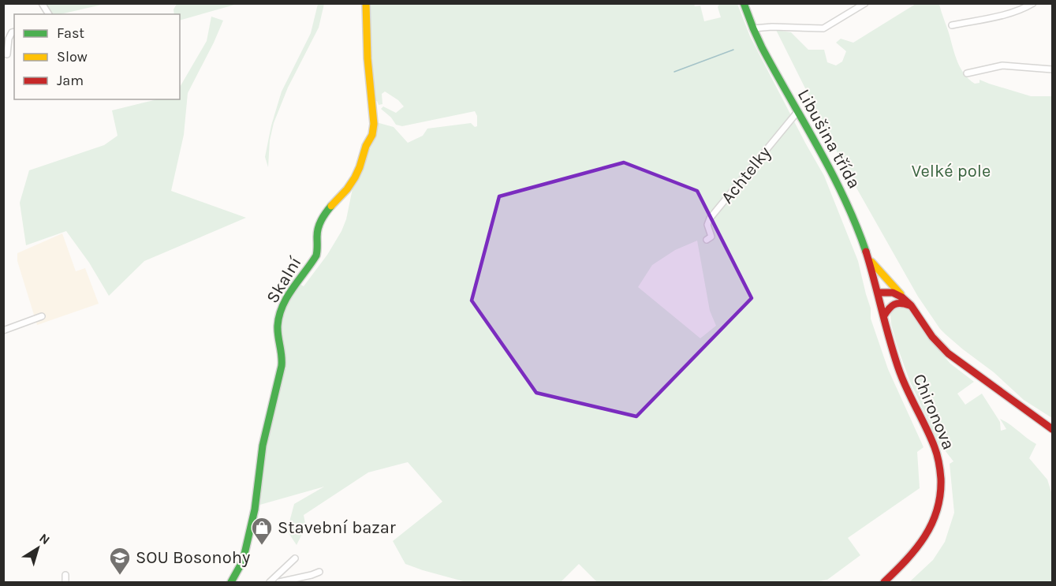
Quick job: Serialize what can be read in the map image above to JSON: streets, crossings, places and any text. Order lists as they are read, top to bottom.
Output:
{
  "streets": {
    "street": [
      "Libušina třída",
      "Achtelky",
      "Skalní",
      "Chironova"
    ]
  },
  "crossings": [
    ["Libušina třída", "Achtelky"],
    ["Libušina třída", "Chironova"]
  ],
  "parks": ["Velké pole"],
  "places": {
    "shop": ["Stavební bazar"],
    "school or university": ["SOU Bosonohy"]
  },
  "legend": ["Fast", "Slow", "Jam"],
  "north": "top right"
}
